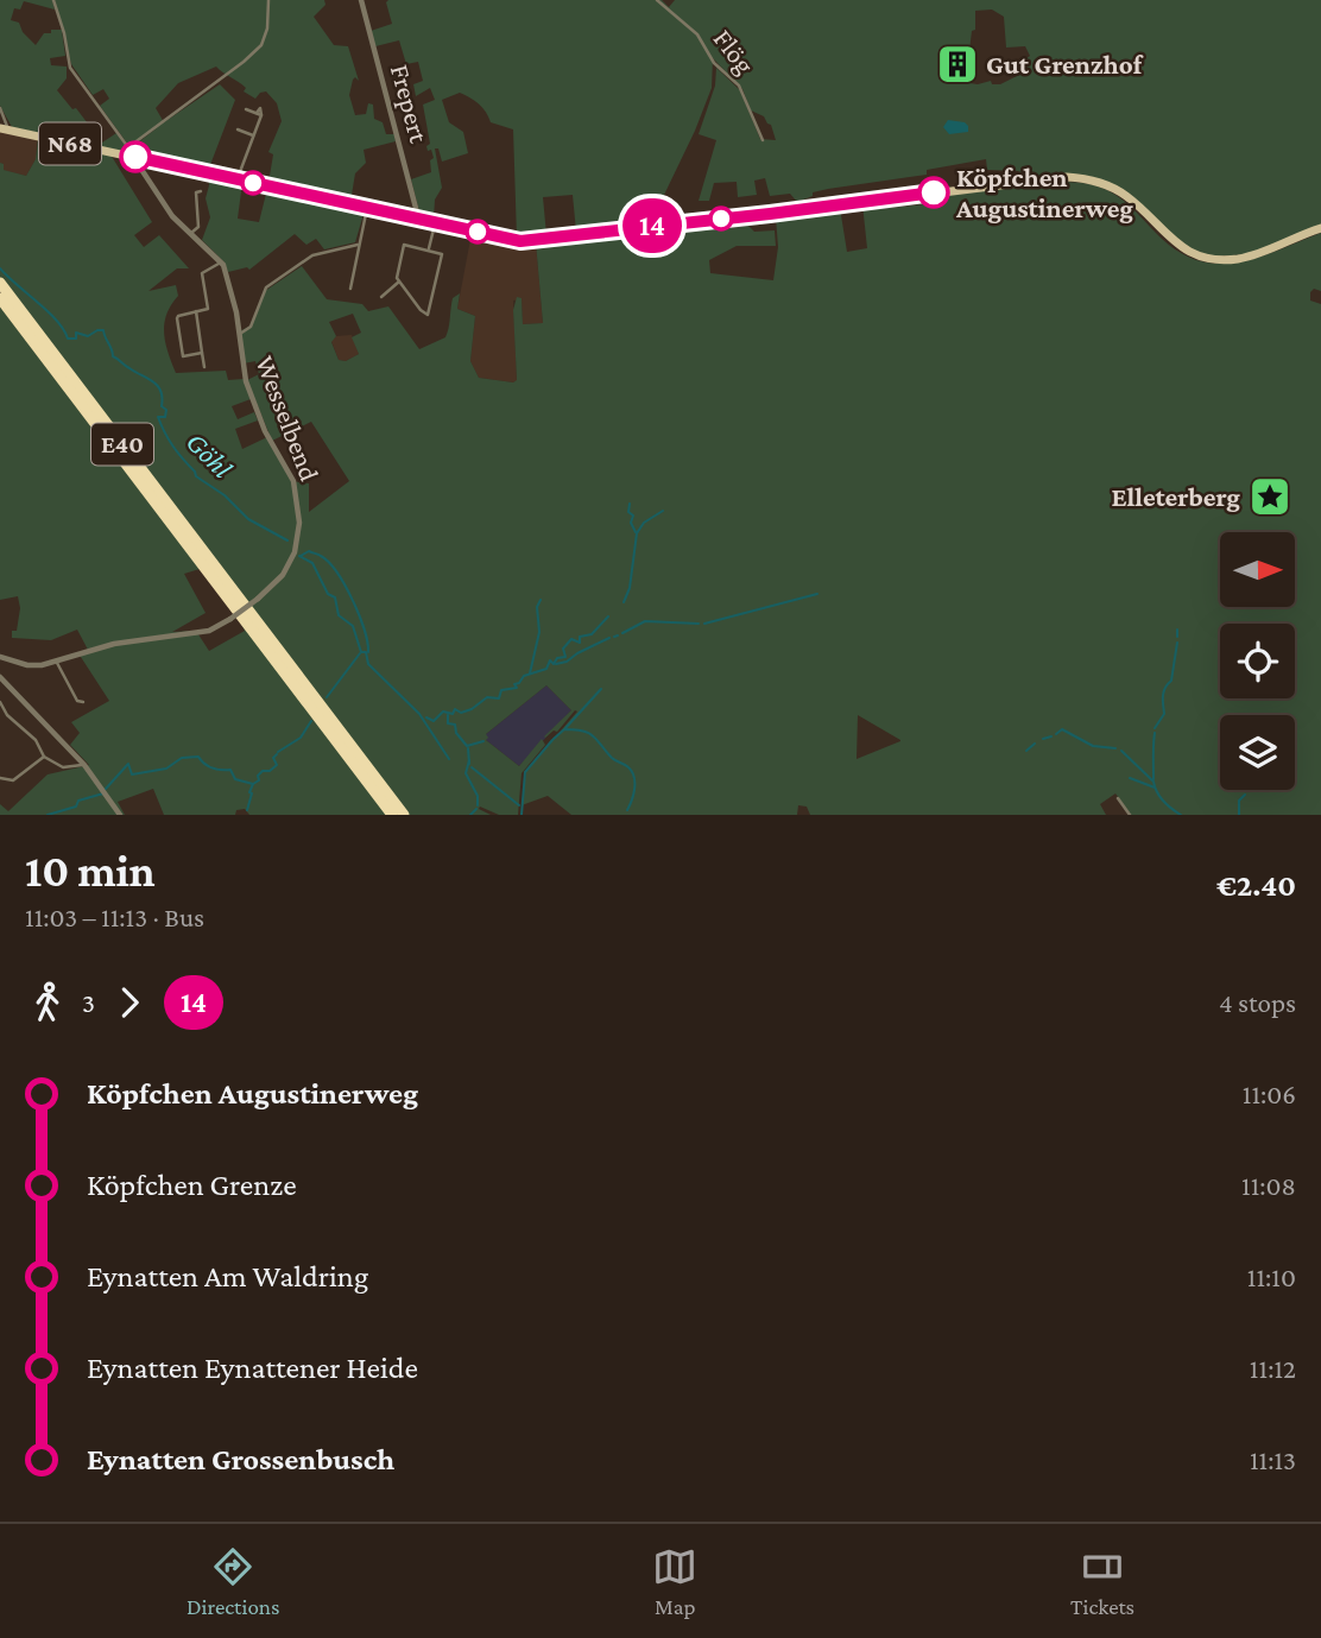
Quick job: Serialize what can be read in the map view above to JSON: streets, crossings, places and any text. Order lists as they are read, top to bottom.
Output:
{
  "streets": {
    "highway": ["E40"],
    "main road": ["N68"],
    "street": ["Flög", "Frepert", "Wesselbend"]
  },
  "crossings": [
    ["Frepert", "N68"]
  ],
  "water": ["Göhl"],
  "places": {
    "building": ["Gut Grenzhof"],
    "other": ["Köpfchen Augustinerweg"],
    "place": ["Elleterberg"]
  },
  "lines": ["bus line 14"],
  "north": "right",
  "page": {
    "on_map": "14",
    "heading": ["10 min", "11:03 – 11:13 · Bus", "€2.40"],
    "legs": ["3", "14", "4 stops"],
    "list": [
      {
        "name": "Köpfchen Augustinerweg",
        "value": "11:06"
      },
      {
        "name": "Köpfchen Grenze",
        "value": "11:08"
      },
      {
        "name": "Eynatten Am Waldring",
        "value": "11:10"
      },
      {
        "name": "Eynatten Eynattener Heide",
        "value": "11:12"
      },
      {
        "name": "Eynatten Grossenbusch",
        "value": "11:13"
      }
    ],
    "tabs": ["Directions", "Map", "Tickets"]
  }
}
